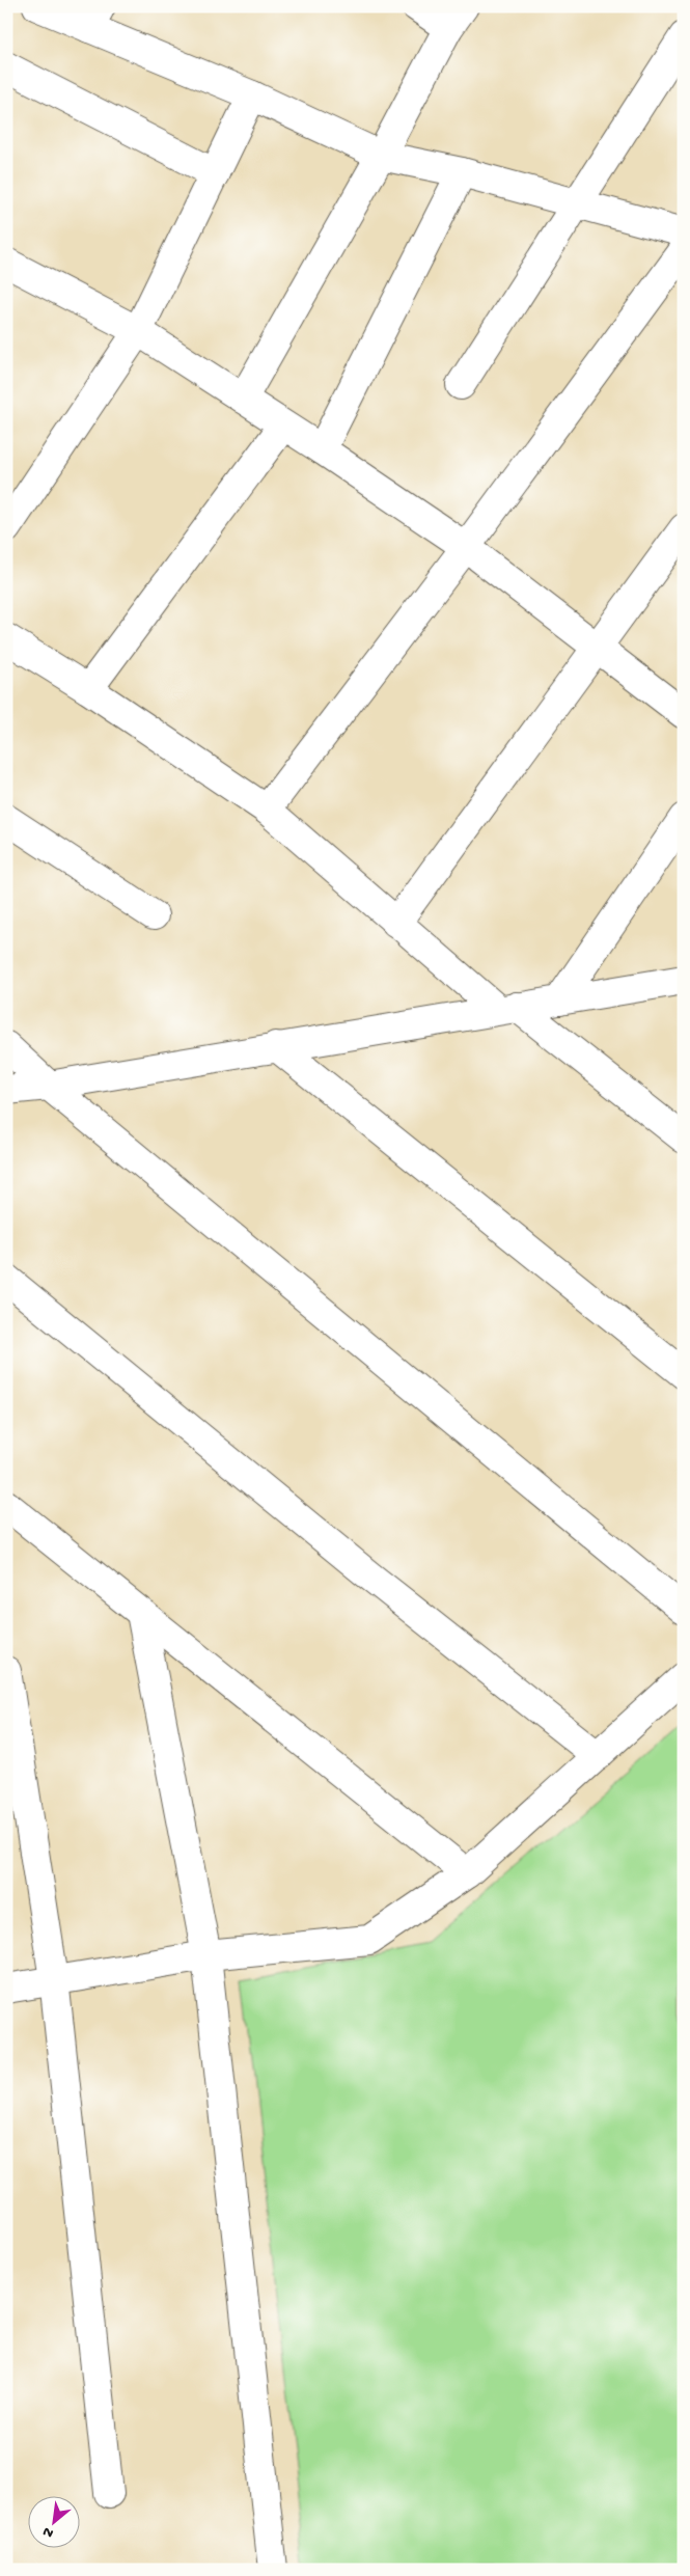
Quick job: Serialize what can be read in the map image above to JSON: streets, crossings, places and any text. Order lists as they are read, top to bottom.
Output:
{
  "north": "bottom left"
}
